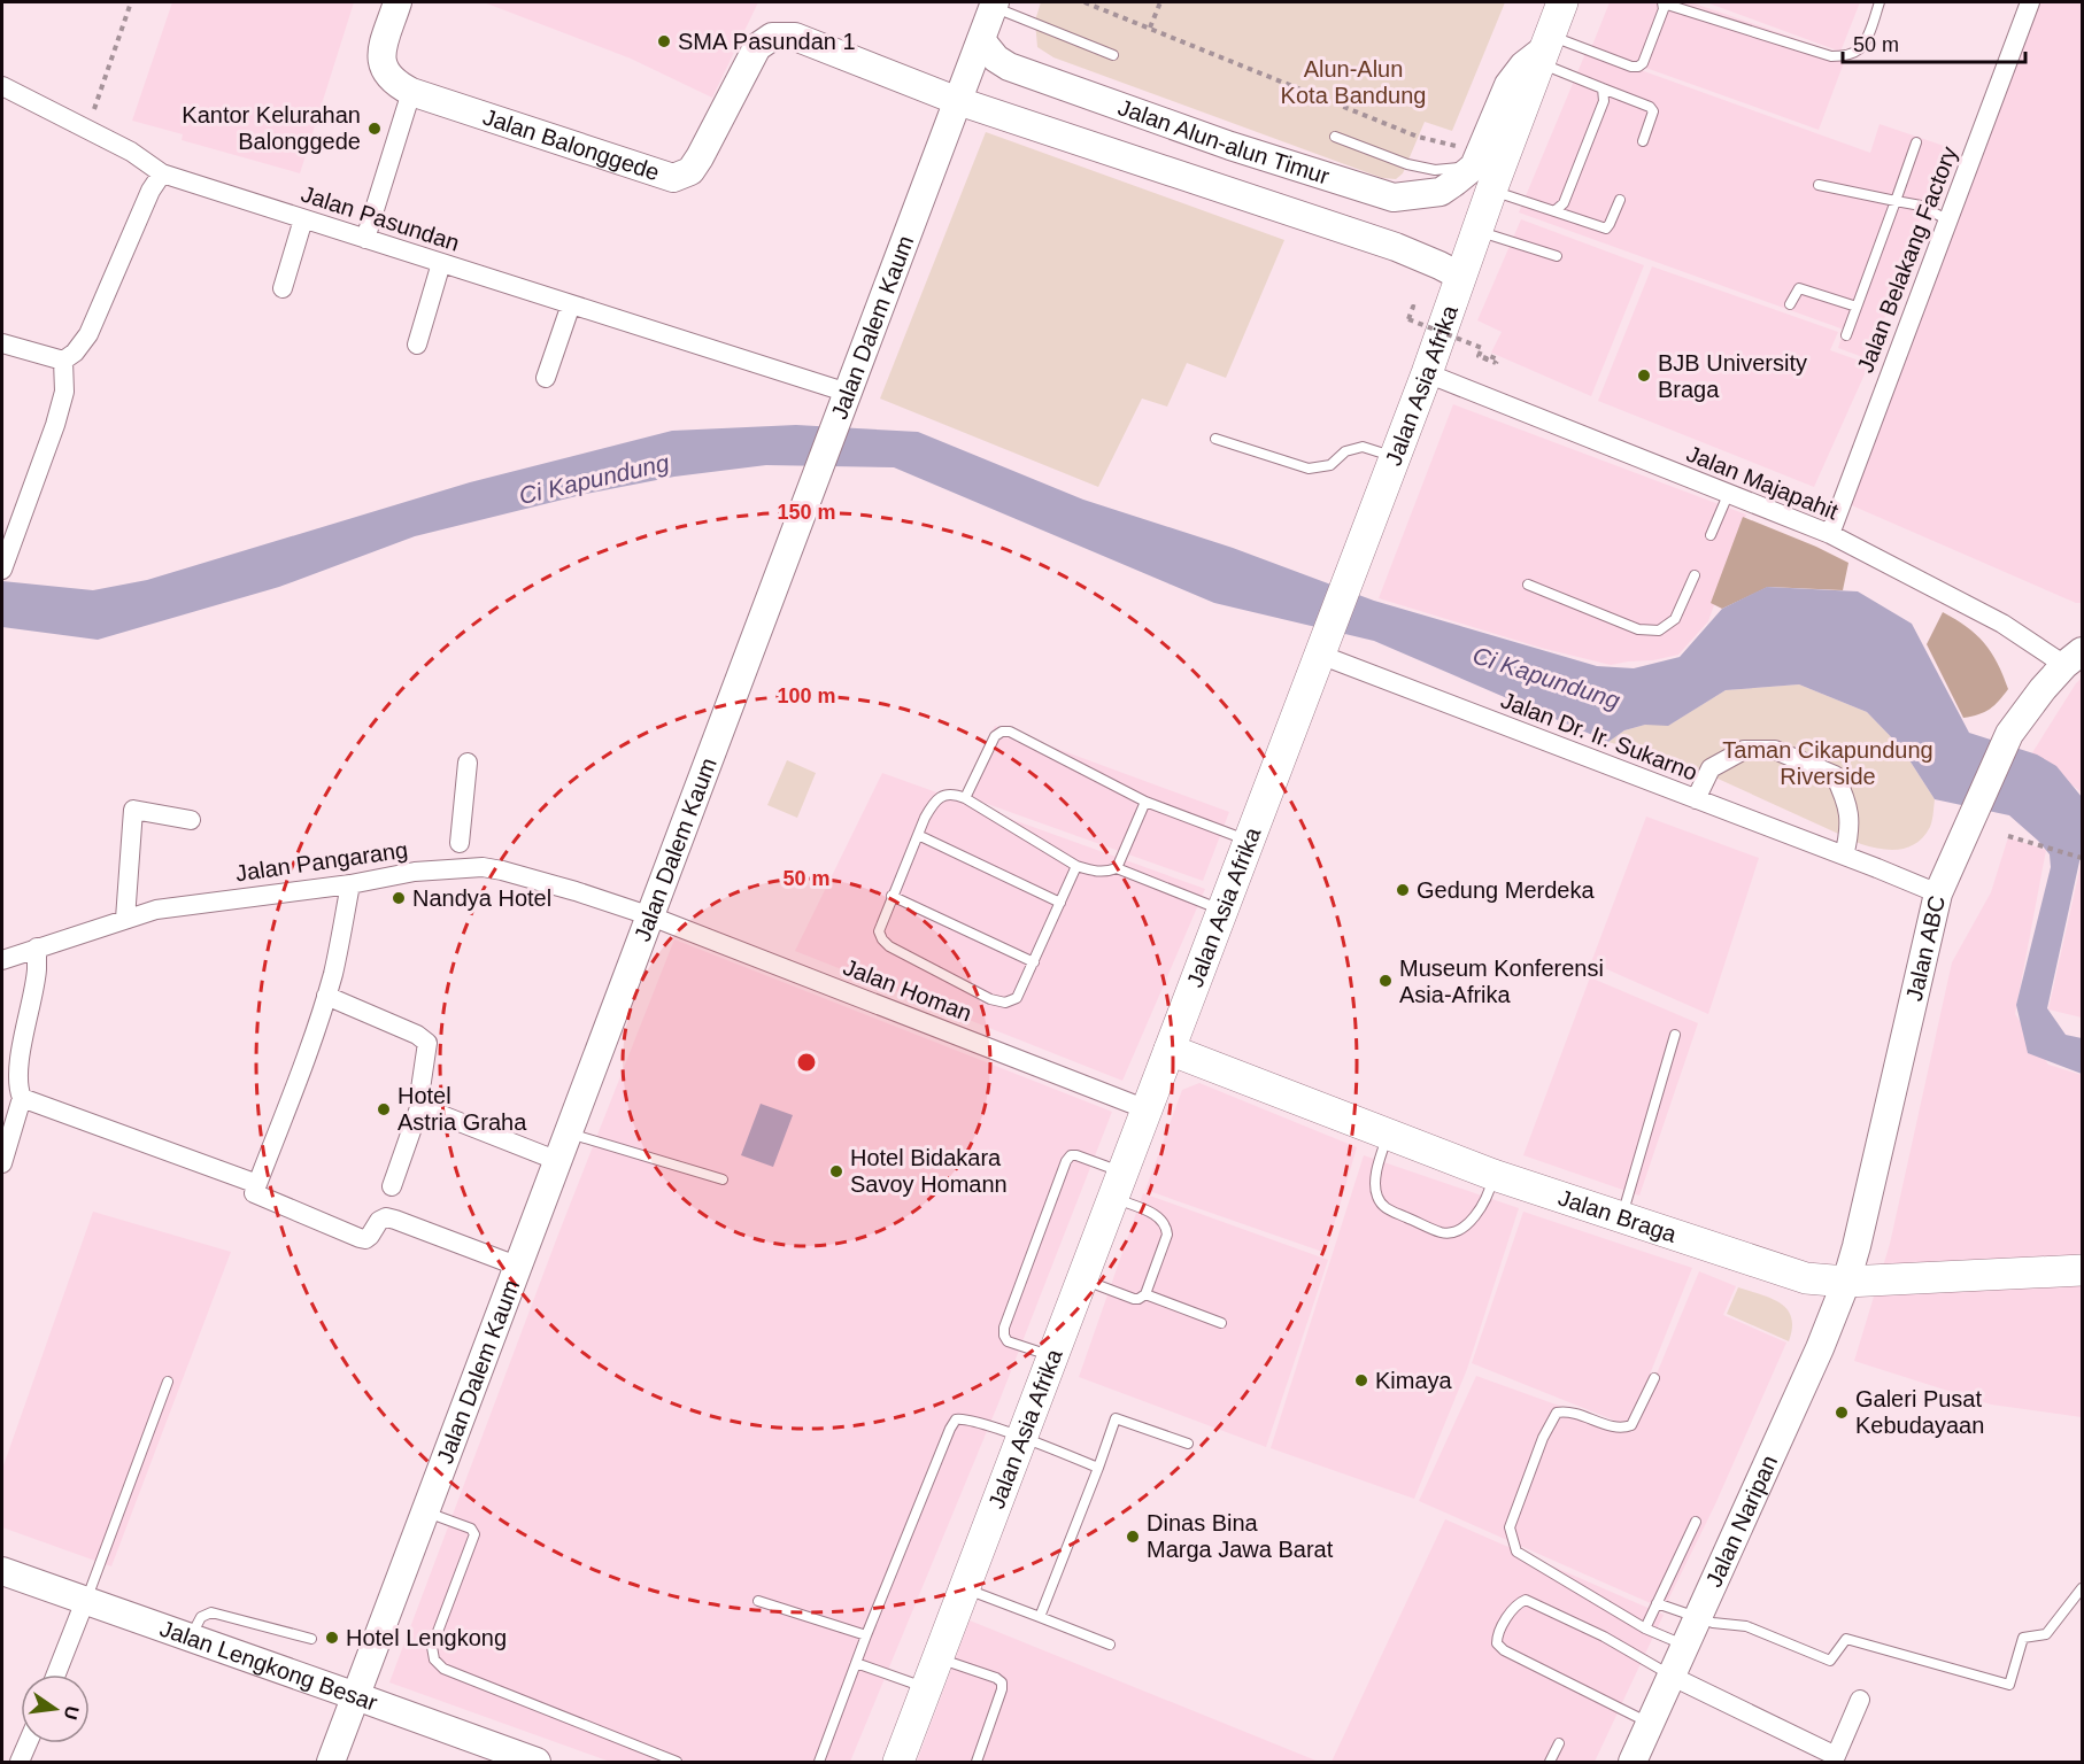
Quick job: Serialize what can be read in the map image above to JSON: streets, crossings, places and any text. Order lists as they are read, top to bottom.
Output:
{
  "streets": {
    "main road": ["Jalan Asia Afrika", "Jalan Braga"],
    "street": [
      "Jalan Alun-alun Timur",
      "Jalan Balonggede",
      "Jalan Pasundan",
      "Jalan Belakang Factory",
      "Jalan Dalem Kaum",
      "Jalan Majapahit",
      "Jalan Dr. Ir. Sukarno",
      "Jalan Pangarang",
      "Jalan ABC",
      "Jalan Homan",
      "Jalan Naripan",
      "Jalan Lengkong Besar"
    ]
  },
  "crossings": [
    ["Jalan Alun-alun Timur", "Jalan Balonggede"],
    ["Jalan Alun-alun Timur", "Jalan Dalem Kaum"],
    ["Jalan Alun-alun Timur", "Jalan Asia Afrika"],
    ["Jalan Balonggede", "Jalan Dalem Kaum"],
    ["Jalan Pasundan", "Jalan Dalem Kaum"],
    ["Jalan Belakang Factory", "Jalan Majapahit"],
    ["Jalan Dalem Kaum", "Jalan Pangarang"],
    ["Jalan Dalem Kaum", "Jalan Homan"],
    ["Jalan Dalem Kaum", "Jalan Lengkong Besar"],
    ["Jalan Asia Afrika", "Jalan Majapahit"],
    ["Jalan Asia Afrika", "Jalan Dr. Ir. Sukarno"],
    ["Jalan Asia Afrika", "Jalan Homan"],
    ["Jalan Asia Afrika", "Jalan Braga"],
    ["Jalan Majapahit", "Jalan ABC"],
    ["Jalan Dr. Ir. Sukarno", "Jalan ABC"],
    ["Jalan Pangarang", "Jalan Homan"],
    ["Jalan ABC", "Jalan Braga"],
    ["Jalan ABC", "Jalan Naripan"],
    ["Jalan Braga", "Jalan Naripan"]
  ],
  "water": ["Ci Kapundung"],
  "parks": ["Alun-Alun Kota Bandung", "Taman Cikapundung Riverside"],
  "places": [
    "SMA Pasundan 1",
    "Kantor Kelurahan Balonggede",
    "BJB University Braga",
    "Gedung Merdeka",
    "Nandya Hotel",
    "Museum Konferensi Asia-Afrika",
    "Hotel Astria Graha",
    "Hotel Bidakara Savoy Homann",
    "Kimaya",
    "Galeri Pusat Kebudayaan",
    "Dinas Bina Marga Jawa Barat",
    "Hotel Lengkong"
  ],
  "scale_bar": "50 m",
  "north": "right",
  "rings": ["150 m", "100 m", "50 m"]
}
